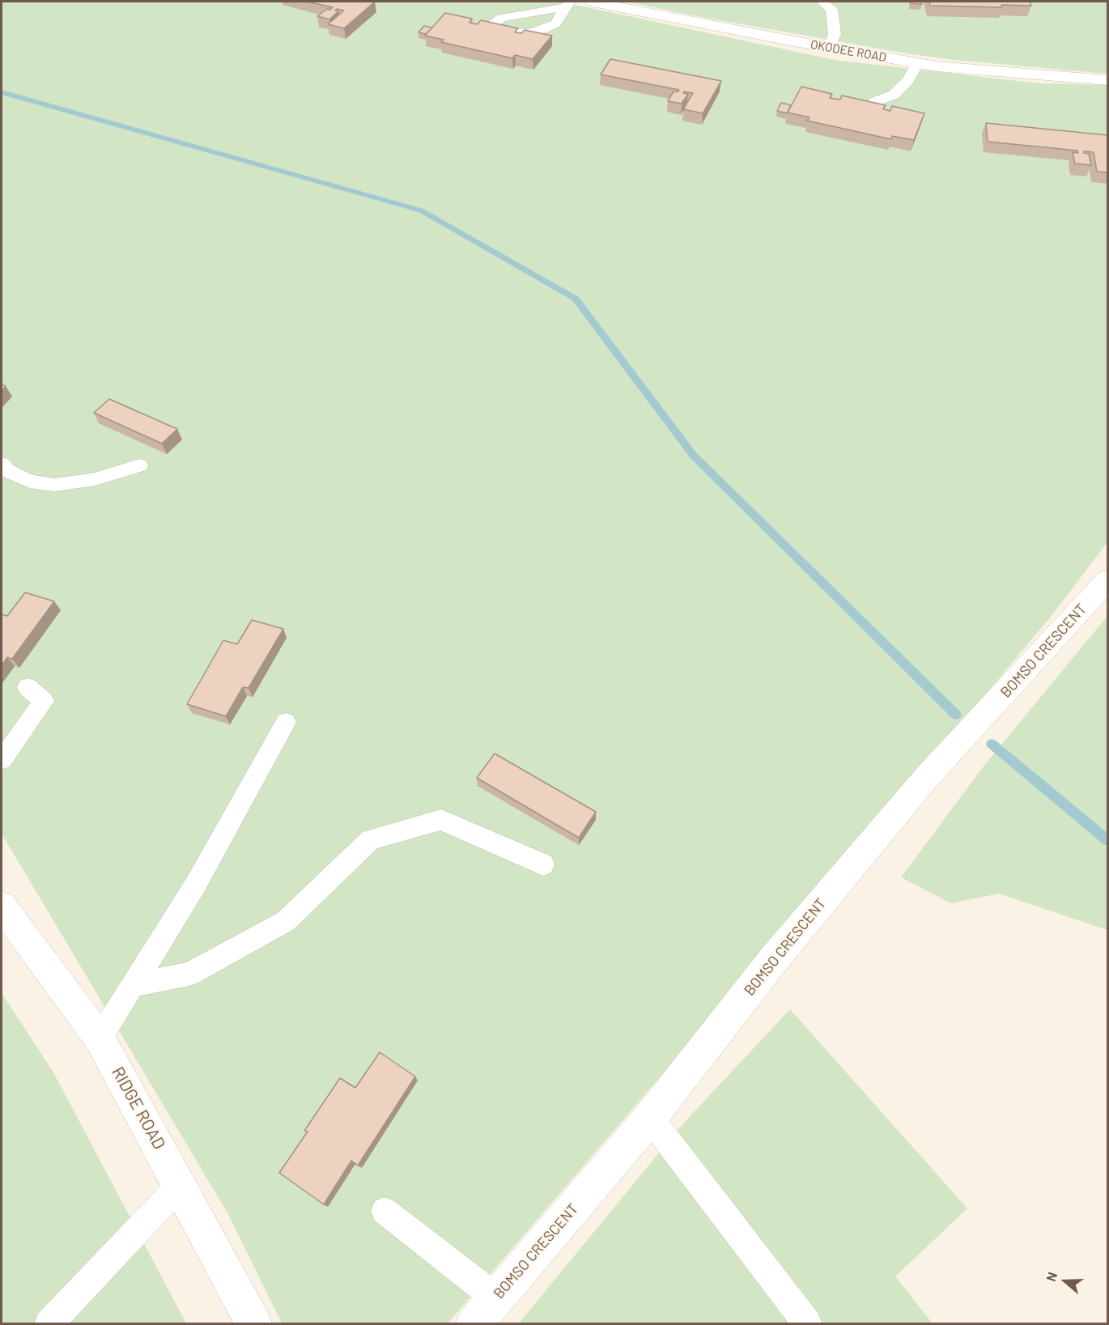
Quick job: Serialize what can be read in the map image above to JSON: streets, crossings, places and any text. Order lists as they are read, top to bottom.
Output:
{
  "streets": {
    "street": ["OKODEE ROAD", "BOMSO CRESCENT", "RIDGE ROAD"]
  },
  "north": "left"
}
